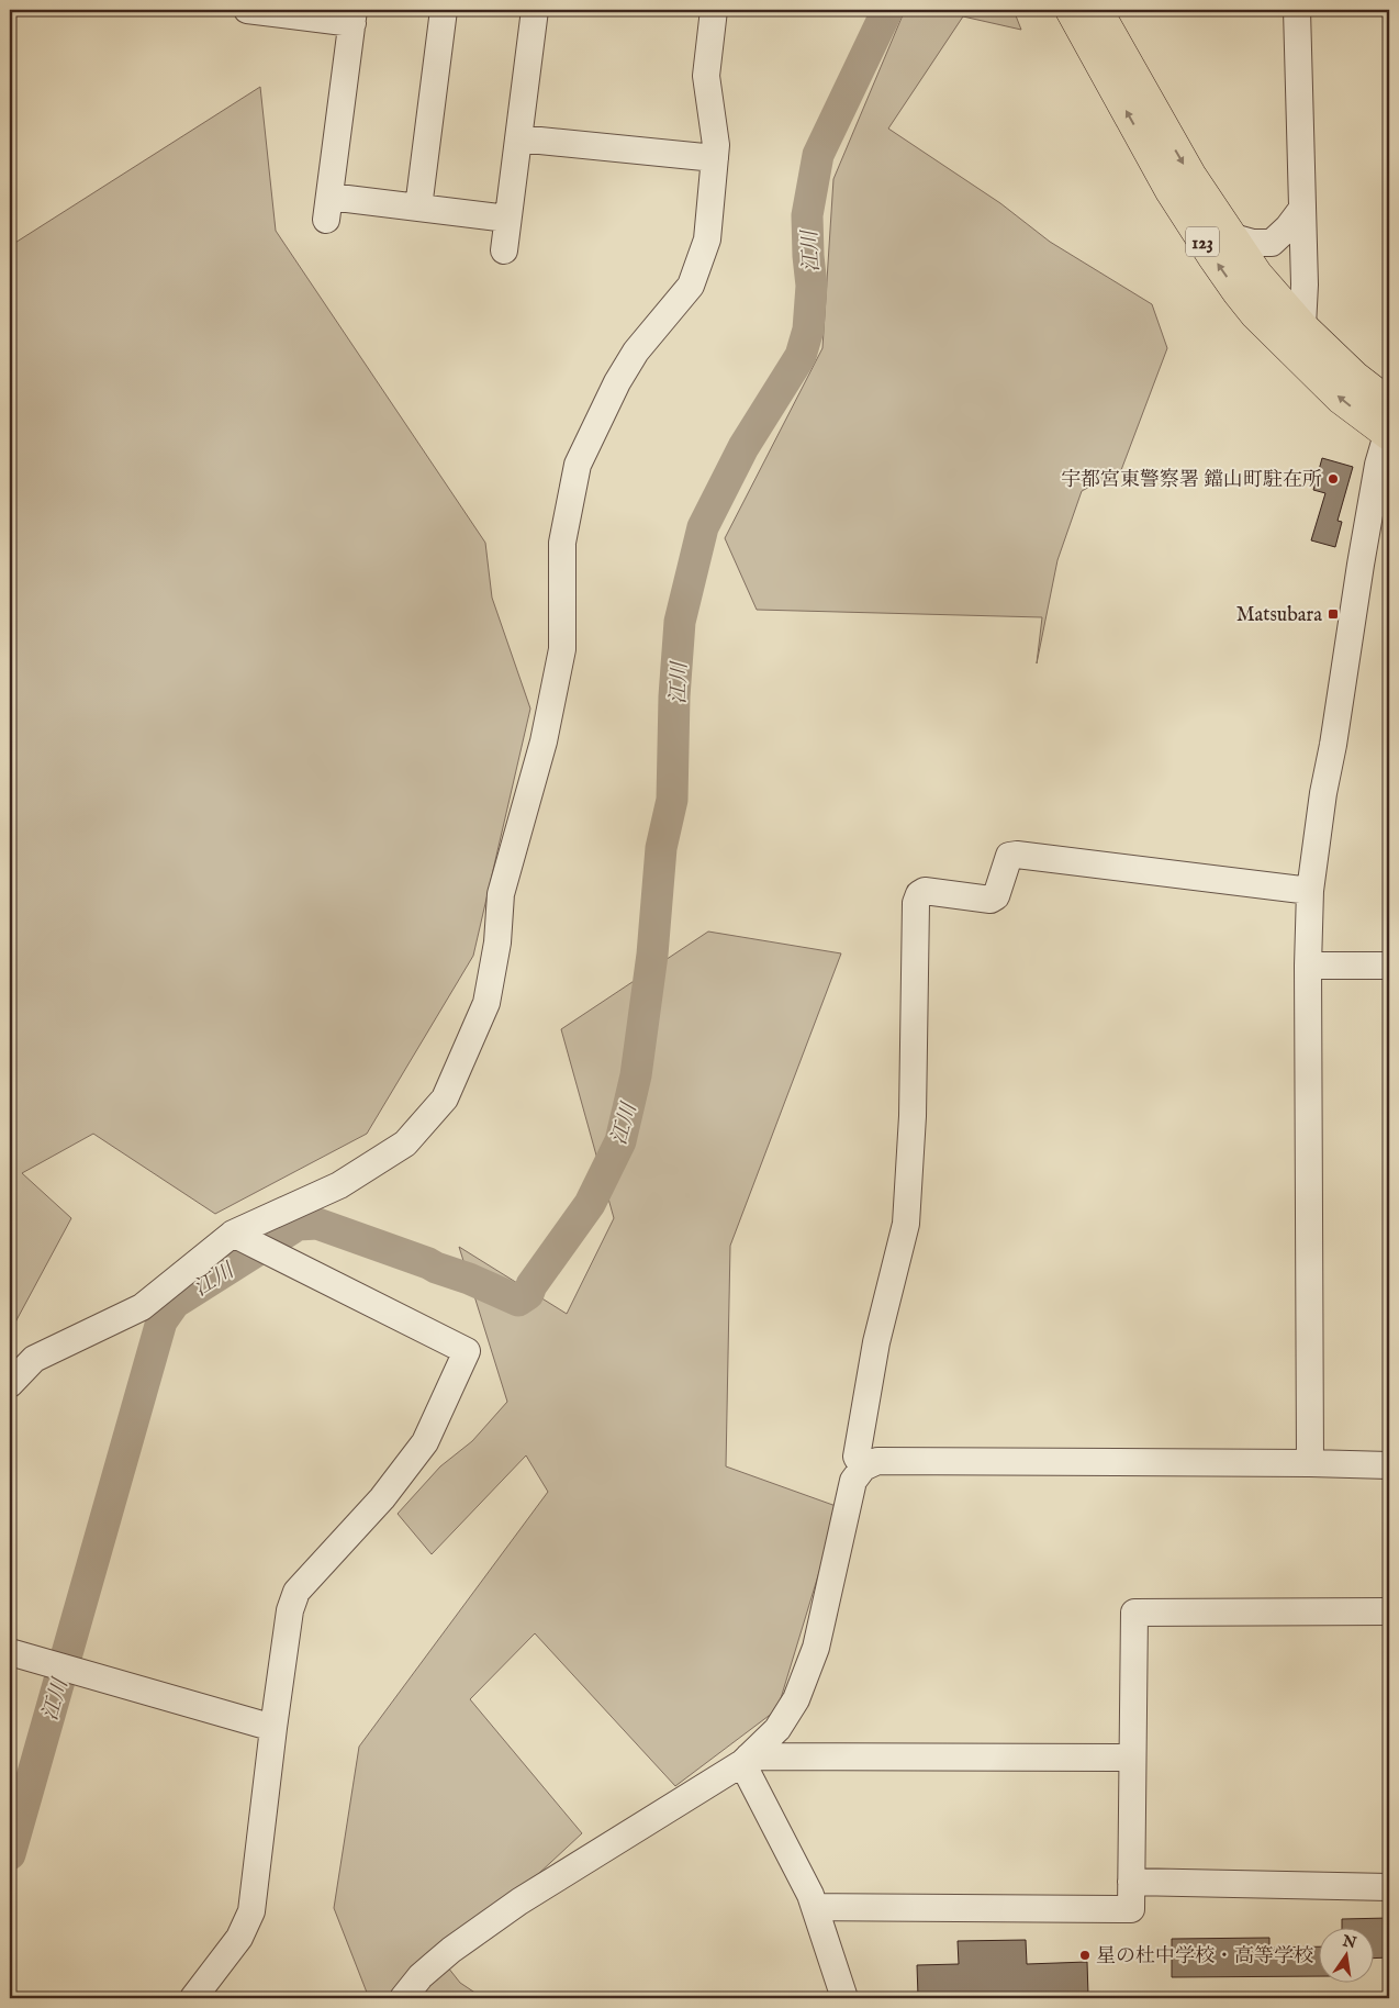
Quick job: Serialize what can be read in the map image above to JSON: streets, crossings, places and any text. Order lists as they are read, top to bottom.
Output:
{
  "streets": {
    "highway": ["123"]
  },
  "water": ["江川"],
  "places": {
    "other": ["宇都宮東警察署 鐺山町駐在所", "星の杜中学校・高等学校"],
    "transit": ["Matsubara"]
  },
  "north": "top"
}
